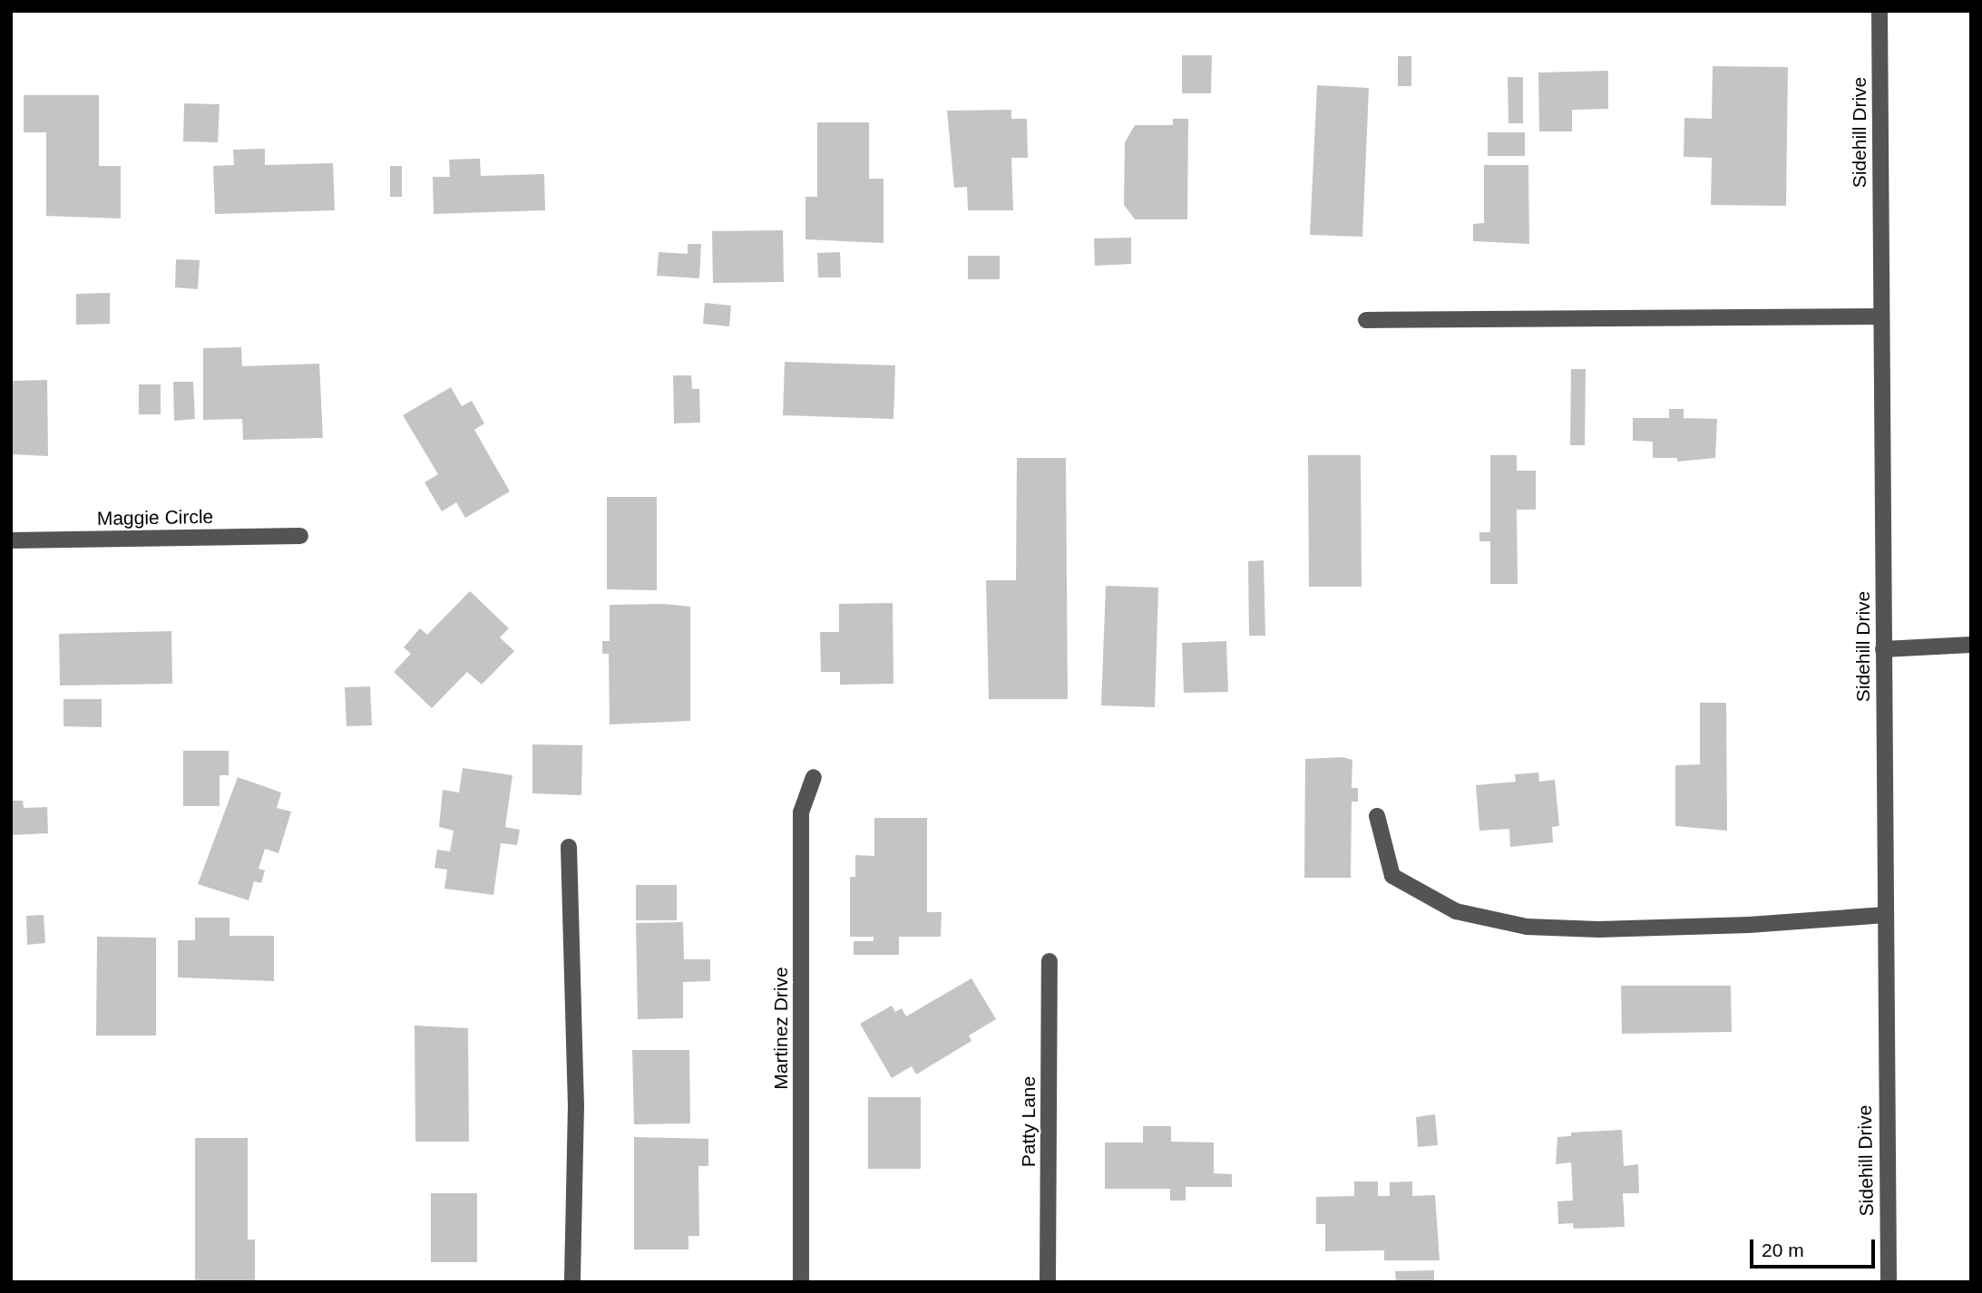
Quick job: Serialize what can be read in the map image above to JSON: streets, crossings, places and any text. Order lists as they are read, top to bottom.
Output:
{
  "streets": {
    "street": [
      "Sidehill Drive",
      "Maggie Circle",
      "Martinez Drive",
      "Patty Lane"
    ]
  },
  "scale_bar": "20 m"
}
